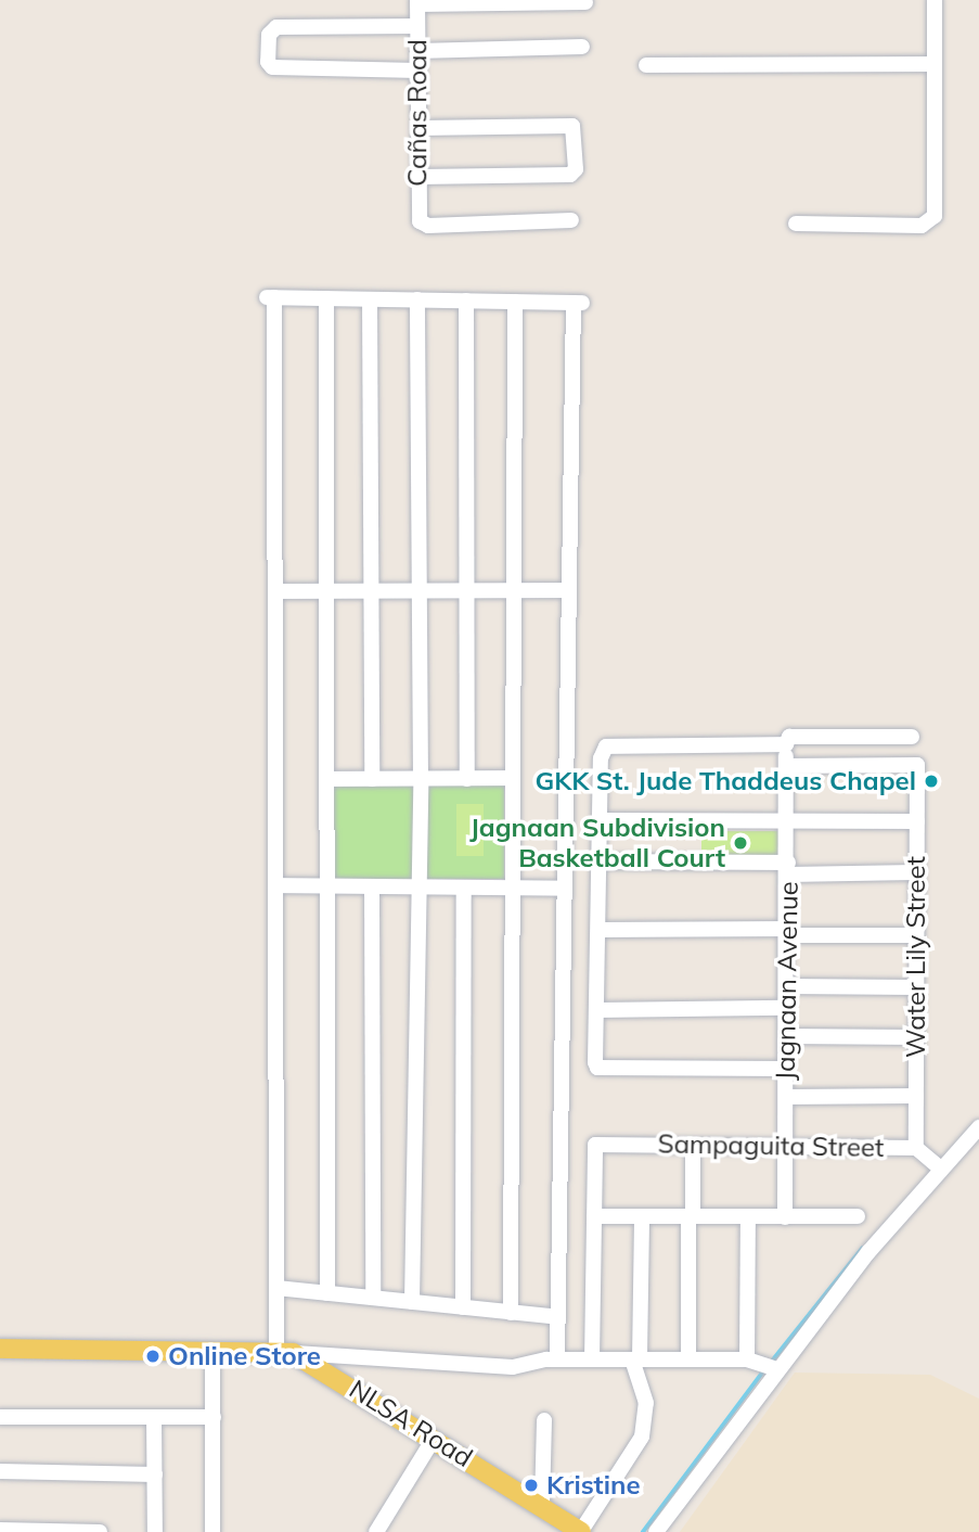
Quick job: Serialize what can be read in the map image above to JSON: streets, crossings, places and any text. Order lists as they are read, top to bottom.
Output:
{
  "streets": {
    "main road": ["NLSA Road"],
    "street": [
      "Cañas Road",
      "Water Lily Street",
      "Jagnaan Avenue",
      "Sampaguita Street"
    ]
  },
  "crossings": [
    ["Water Lily Street", "Jagnaan Avenue"],
    ["Water Lily Street", "Sampaguita Street"],
    ["Jagnaan Avenue", "Sampaguita Street"]
  ],
  "places": [
    "GKK St. Jude Thaddeus Chapel",
    "Jagnaan Subdivision Basketball Court",
    "Online Store",
    "Kristine"
  ]
}
